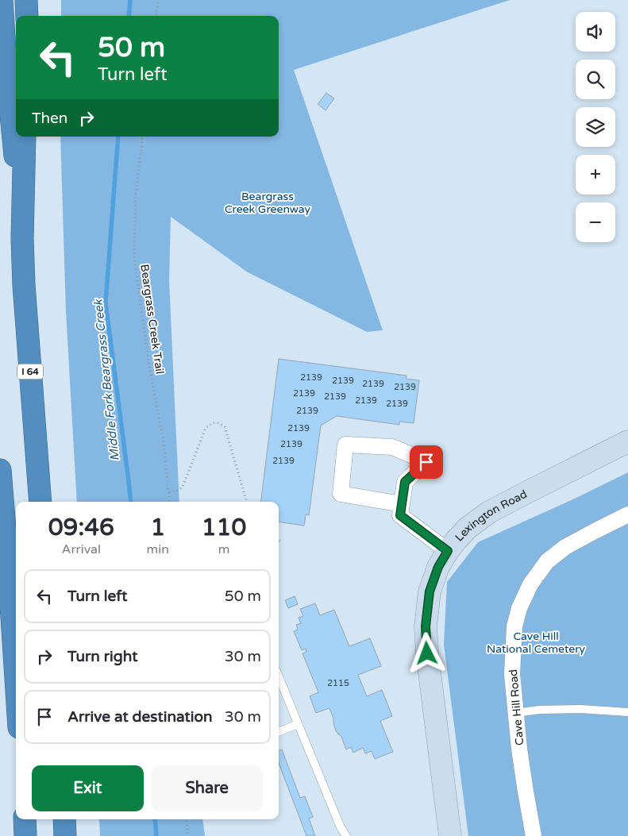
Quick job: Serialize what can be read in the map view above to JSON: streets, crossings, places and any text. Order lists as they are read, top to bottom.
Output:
{
  "streets": {
    "highway": ["I 64"],
    "main road": ["Lexington Road"],
    "street": ["Cave Hill Road"],
    "path": ["Beargrass Creek Trail"]
  },
  "water": ["Middle Fork Beargrass Creek"],
  "parks": ["Beargrass Creek Greenway", "Cave Hill National Cemetery"],
  "house_numbers": [
    "2139",
    "2139",
    "2139",
    "2139",
    "2139",
    "2139",
    "2139",
    "2139",
    "2139",
    "2139",
    "2139",
    "2139",
    "2115"
  ],
  "page": {
    "map_buttons": ["+", "−"],
    "turn": ["50 m", "Turn left"],
    "then": "Then",
    "eta": [
      "09:46",
      "Arrival",
      "1",
      "min",
      "110",
      "m"
    ],
    "list": [
      {
        "name": "Turn left",
        "value": "50 m"
      },
      {
        "name": "Turn right",
        "value": "30 m"
      },
      {
        "name": "Arrive at destination",
        "value": "30 m"
      }
    ],
    "buttons": ["Exit", "Share"]
  }
}
